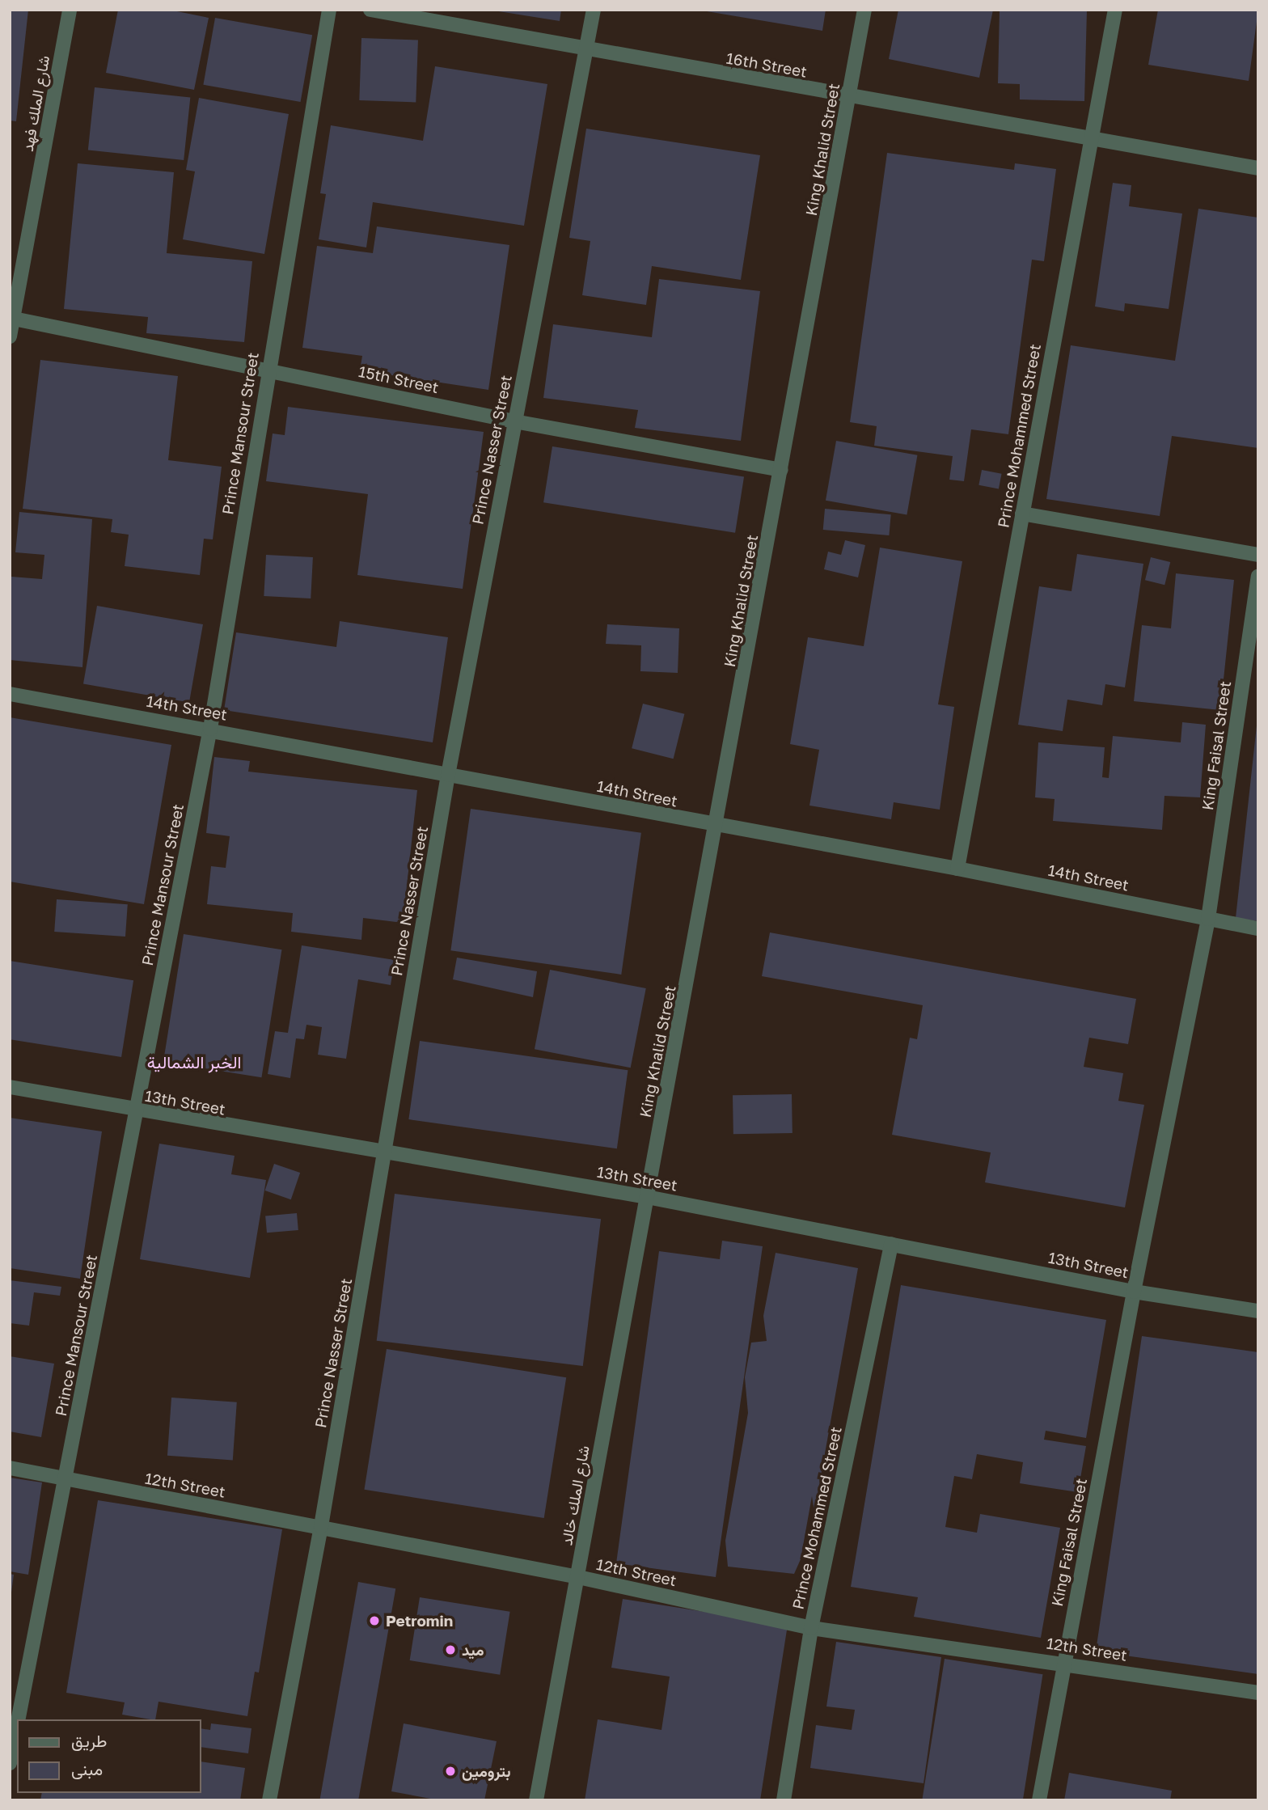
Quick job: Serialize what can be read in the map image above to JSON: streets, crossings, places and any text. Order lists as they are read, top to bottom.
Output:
{
  "streets": {
    "street": [
      "16th Street",
      "شارع الملك فهد",
      "King Khalid Street",
      "15th Street",
      "Prince Mansour Street",
      "Prince Mohammed Street",
      "Prince Nasser Street",
      "14th Street",
      "King Faisal Street",
      "13th Street",
      "12th Street",
      "شارع الملك خالد"
    ]
  },
  "crossings": [
    ["16th Street", "King Khalid Street"],
    ["16th Street", "Prince Mohammed Street"],
    ["16th Street", "Prince Nasser Street"],
    ["شارع الملك فهد", "15th Street"],
    ["King Khalid Street", "15th Street"],
    ["King Khalid Street", "14th Street"],
    ["King Khalid Street", "13th Street"],
    ["King Khalid Street", "شارع الملك خالد"],
    ["15th Street", "Prince Mansour Street"],
    ["15th Street", "Prince Nasser Street"],
    ["Prince Mansour Street", "14th Street"],
    ["Prince Mansour Street", "13th Street"],
    ["Prince Mansour Street", "12th Street"],
    ["Prince Mohammed Street", "14th Street"],
    ["Prince Mohammed Street", "13th Street"],
    ["Prince Mohammed Street", "12th Street"],
    ["Prince Nasser Street", "14th Street"],
    ["Prince Nasser Street", "13th Street"],
    ["Prince Nasser Street", "12th Street"],
    ["14th Street", "King Faisal Street"],
    ["King Faisal Street", "13th Street"],
    ["King Faisal Street", "12th Street"],
    ["13th Street", "شارع الملك خالد"],
    ["12th Street", "شارع الملك خالد"]
  ],
  "districts": ["الخبر الشمالية"],
  "places": ["Petromin", "ميد", "بترومين"],
  "legend": ["طريق", "مبنى"]
}
